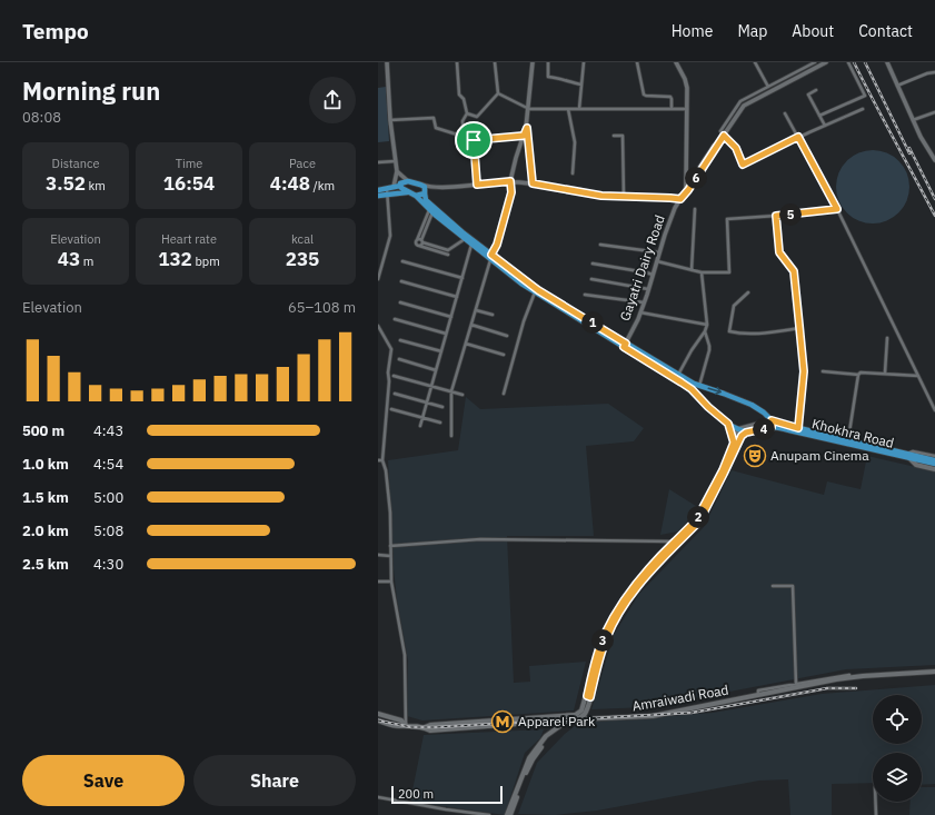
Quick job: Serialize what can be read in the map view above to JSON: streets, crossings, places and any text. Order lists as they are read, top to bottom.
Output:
{
  "streets": {
    "main road": ["Khokhra Road", "Amraiwadi Road"],
    "street": ["Gayatri Dairy Road"]
  },
  "crossings": [
    ["Gayatri Dairy Road", "Khokhra Road"]
  ],
  "places": {
    "theatre": ["Anupam Cinema"],
    "metro station": ["Apparel Park"]
  },
  "scale_bar": "200 m",
  "page": {
    "header": "Tempo",
    "nav": [
      "Home",
      "Map",
      "About",
      "Contact"
    ],
    "heading": ["Morning run", "08:08"],
    "stats": [
      ["Distance", "3.52 km"],
      ["Time", "16:54"],
      ["Pace", "4:48 /km"],
      ["Elevation", "43 m"],
      ["Heart rate", "132 bpm"],
      ["kcal", "235"]
    ],
    "pins": [
      "6",
      "5",
      "1",
      "4",
      "2",
      "3"
    ],
    "chart": ["Elevation", "65–108 m"],
    "list": [
      {
        "name": "500 m",
        "note": "4:43"
      },
      {
        "name": "1.0 km",
        "note": "4:54"
      },
      {
        "name": "1.5 km",
        "note": "5:00"
      },
      {
        "name": "2.0 km",
        "note": "5:08"
      },
      {
        "name": "2.5 km",
        "note": "4:30"
      }
    ],
    "buttons": ["Save", "Share"],
    "scale": "200 m"
  }
}
